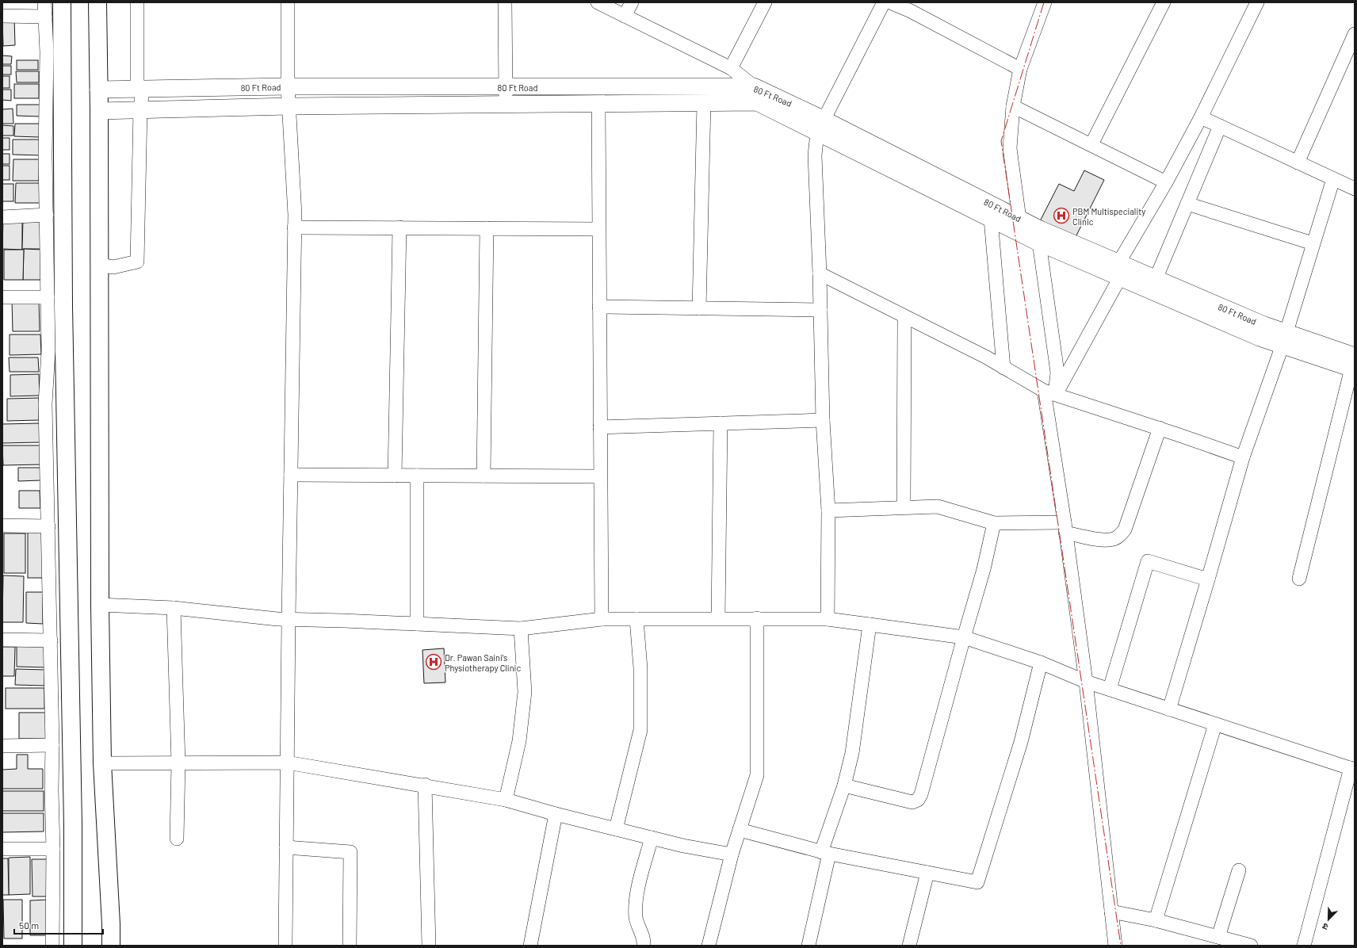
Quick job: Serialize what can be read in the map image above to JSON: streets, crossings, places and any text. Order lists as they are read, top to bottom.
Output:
{
  "streets": {
    "main road": ["80 Ft Road"]
  },
  "places": {
    "hospital": ["PBM Multispeciality Clinic", "Dr. Pawan Saini's Physiotherapy Clinic"]
  },
  "scale_bar": "50 m",
  "north": "bottom left"
}
